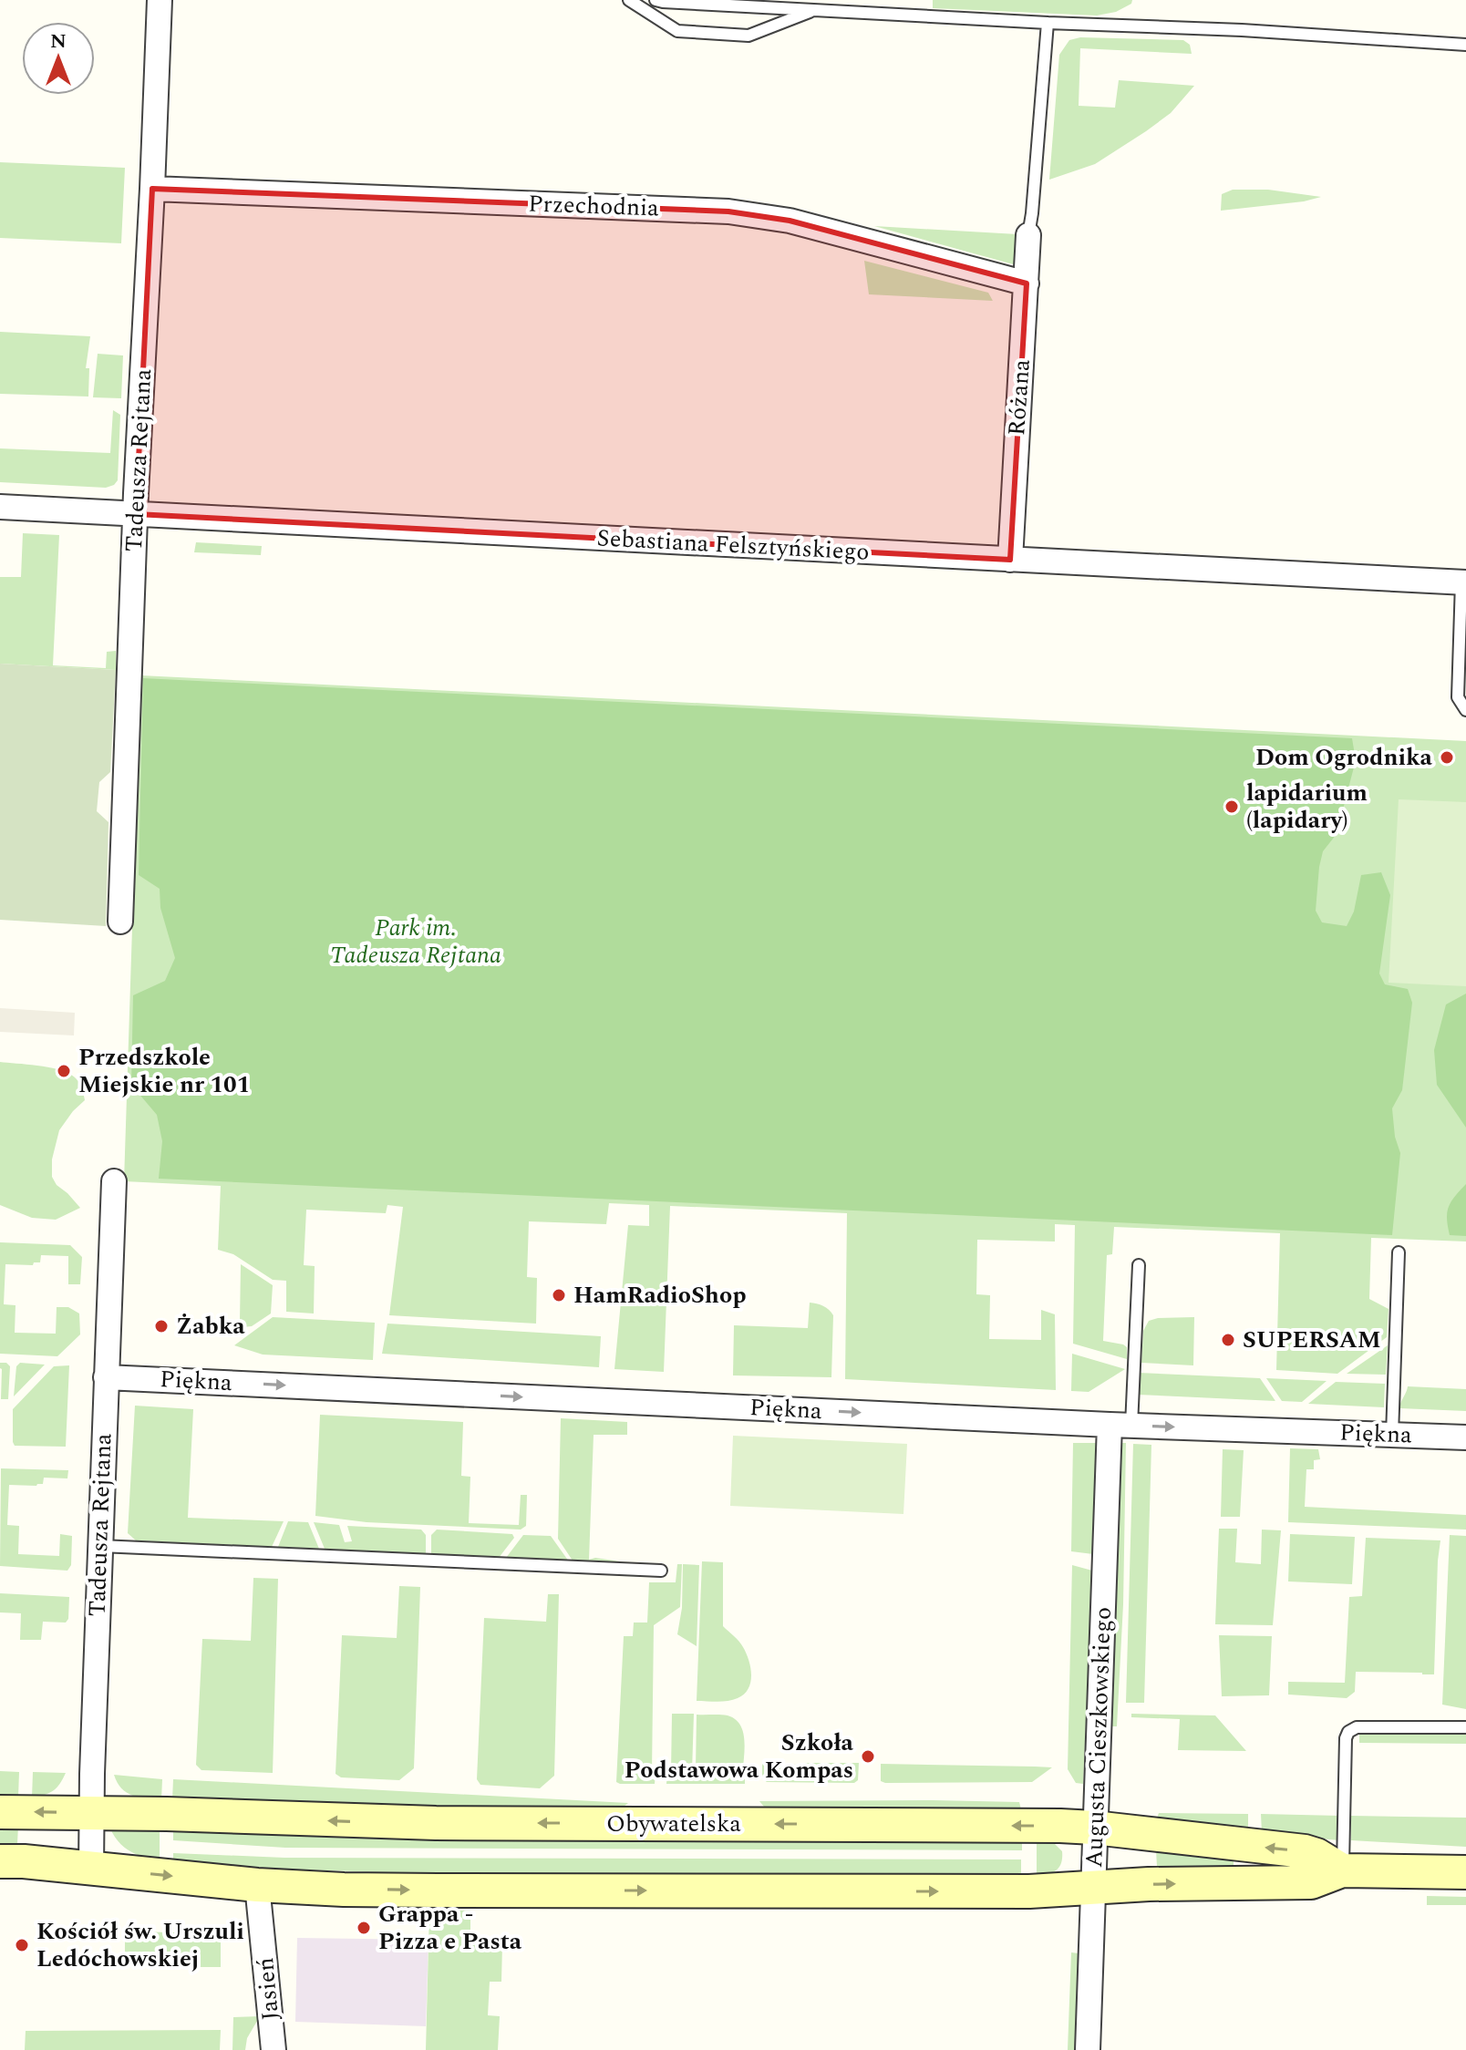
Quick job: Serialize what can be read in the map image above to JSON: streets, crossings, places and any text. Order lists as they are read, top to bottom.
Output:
{
  "streets": {
    "main road": ["Obywatelska"],
    "street": [
      "Przechodnia",
      "Różana",
      "Tadeusza Rejtana",
      "Sebastiana Felsztyńskiego",
      "Piękna",
      "Augusta Cieszkowskiego",
      "Jasień"
    ]
  },
  "crossings": [
    ["Przechodnia", "Różana"],
    ["Przechodnia", "Tadeusza Rejtana"],
    ["Różana", "Sebastiana Felsztyńskiego"],
    ["Tadeusza Rejtana", "Sebastiana Felsztyńskiego"],
    ["Tadeusza Rejtana", "Piękna"],
    ["Tadeusza Rejtana", "Obywatelska"],
    ["Piękna", "Augusta Cieszkowskiego"],
    ["Augusta Cieszkowskiego", "Obywatelska"],
    ["Obywatelska", "Jasień"]
  ],
  "one_way": ["Piękna"],
  "parks": ["Park im. Tadeusza Rejtana"],
  "places": [
    "Dom Ogrodnika",
    "lapidarium (lapidary)",
    "Przedszkole Miejskie nr 101",
    "HamRadioShop",
    "Żabka",
    "SUPERSAM",
    "Szkoła Podstawowa Kompas",
    "Grappa - Pizza e Pasta",
    "Kościół św. Urszuli Ledóchowskiej"
  ],
  "north": "top"
}
